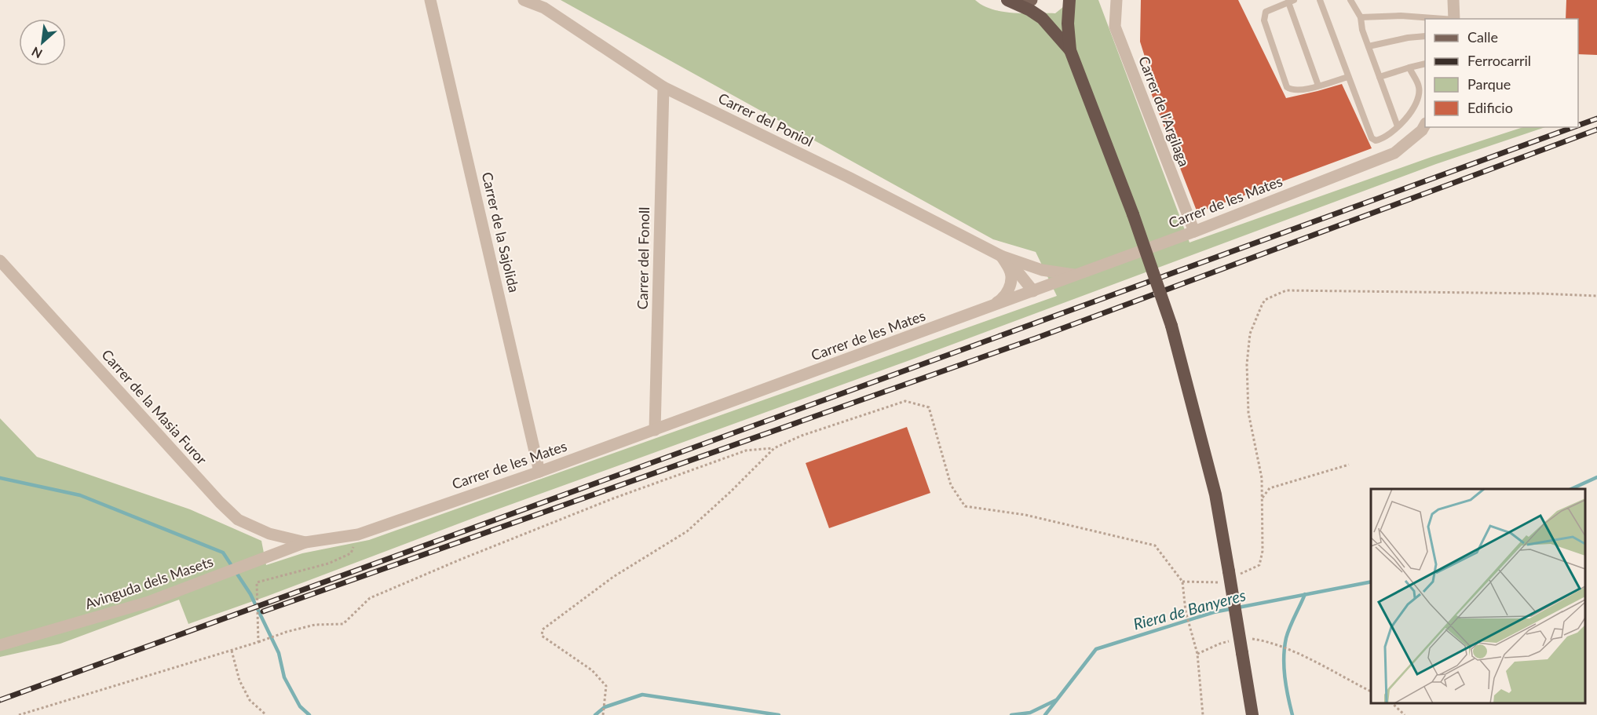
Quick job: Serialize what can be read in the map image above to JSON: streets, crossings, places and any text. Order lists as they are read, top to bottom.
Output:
{
  "streets": {
    "street": [
      "Carrer de l'Argilaga",
      "Carrer del Poniol",
      "Carrer de les Mates",
      "Carrer de la Sajolida",
      "Carrer del Fonoll",
      "Carrer de la Masia Furor",
      "Avinguda dels Masets"
    ]
  },
  "crossings": [
    ["Carrer de l'Argilaga", "Carrer de les Mates"],
    ["Carrer del Poniol", "Carrer de les Mates"],
    ["Carrer del Poniol", "Carrer del Fonoll"],
    ["Carrer de les Mates", "Carrer de la Sajolida"],
    ["Carrer de les Mates", "Carrer del Fonoll"],
    ["Carrer de les Mates", "Carrer de la Masia Furor"],
    ["Carrer de les Mates", "Avinguda dels Masets"],
    ["Carrer de la Masia Furor", "Avinguda dels Masets"]
  ],
  "water": ["Riera de Banyeres"],
  "legend": [
    "Calle",
    "Ferrocarril",
    "Parque",
    "Edificio"
  ],
  "north": "bottom left"
}
